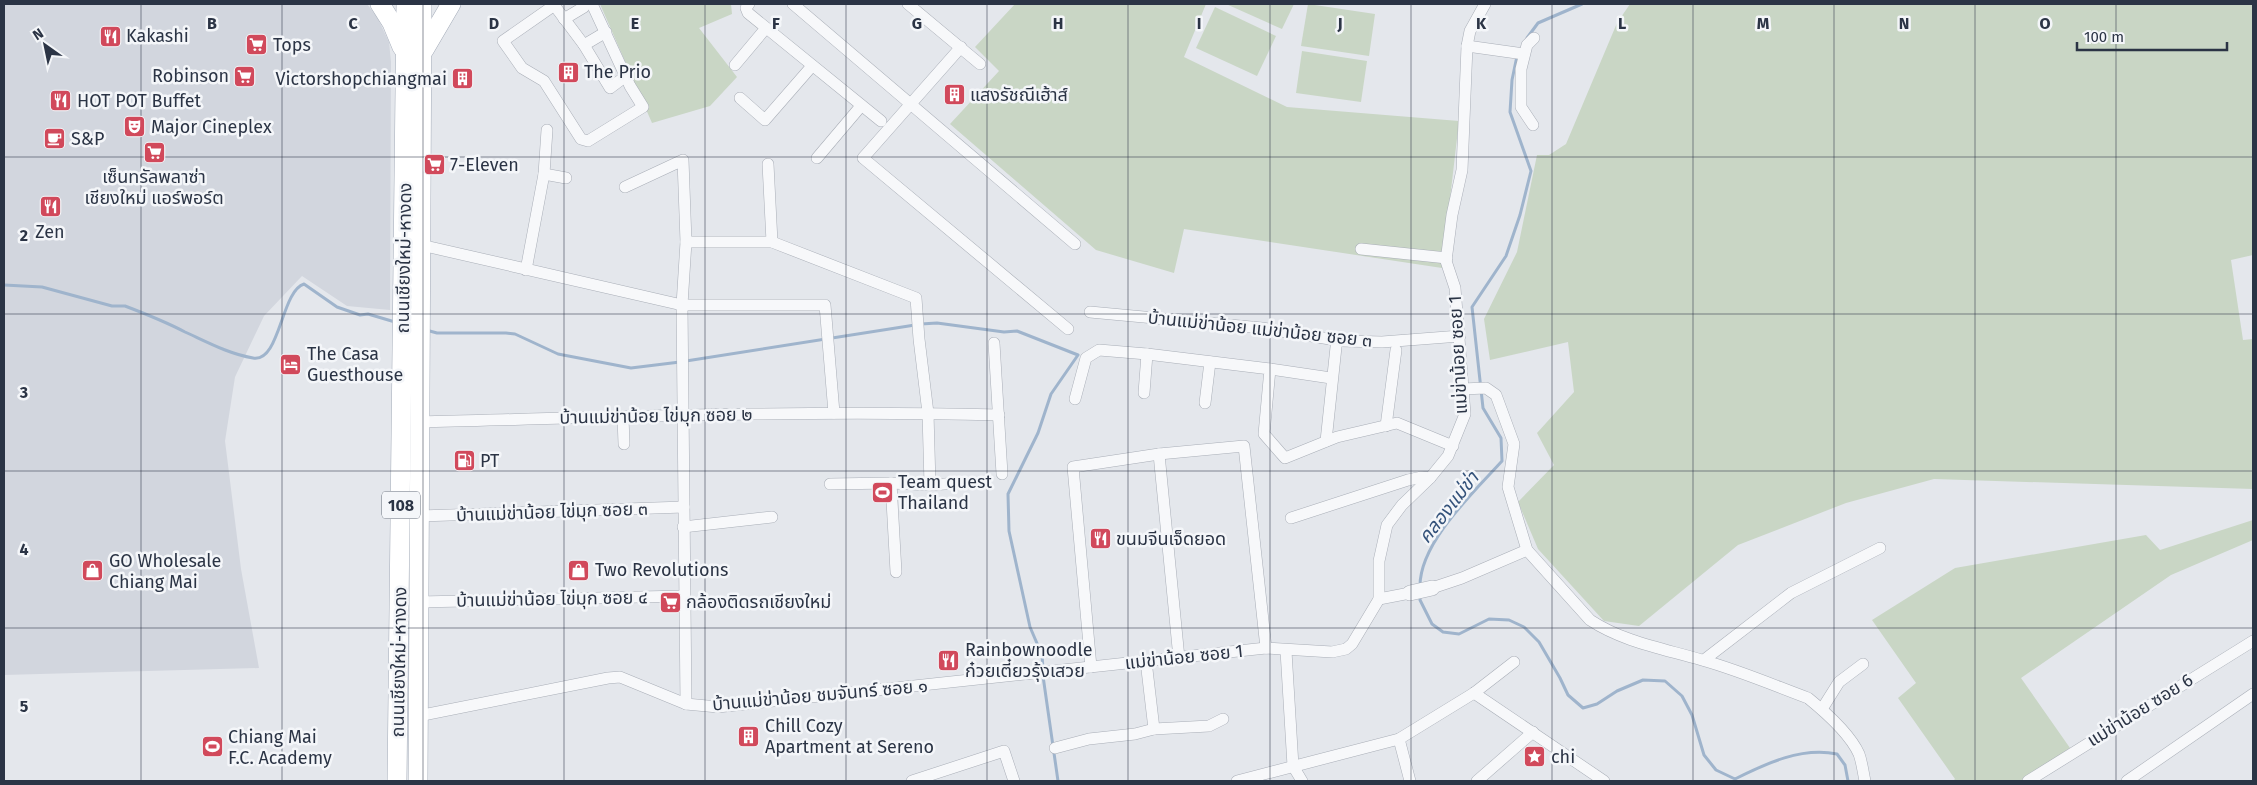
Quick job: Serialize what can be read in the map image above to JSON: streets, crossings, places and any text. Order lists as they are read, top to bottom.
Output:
{
  "streets": {
    "main road": ["ถนนเชียงใหม่-หางดง", "108"],
    "street": [
      "บ้านแม่ข่าน้อย แม่ข่าน้อย ซอย ๓",
      "แม่ข่าน้อย ซอย 1",
      "บ้านแม่ข่าน้อย ไข่มุก ซอย ๒",
      "บ้านแม่ข่าน้อย ไข่มุก ซอย ๓",
      "บ้านแม่ข่าน้อย ไข่มุก ซอย ๔",
      "บ้านแม่ข่าน้อย ชมจันทร์ ซอย ๑",
      "แม่ข่าน้อย ซอย 6"
    ]
  },
  "crossings": [
    ["ถนนเชียงใหม่-หางดง", "บ้านแม่ข่าน้อย ไข่มุก ซอย ๒"],
    ["ถนนเชียงใหม่-หางดง", "บ้านแม่ข่าน้อย ไข่มุก ซอย ๓"],
    ["ถนนเชียงใหม่-หางดง", "บ้านแม่ข่าน้อย ไข่มุก ซอย ๔"],
    ["ถนนเชียงใหม่-หางดง", "บ้านแม่ข่าน้อย ชมจันทร์ ซอย ๑"],
    ["บ้านแม่ข่าน้อย แม่ข่าน้อย ซอย ๓", "แม่ข่าน้อย ซอย 1"],
    ["แม่ข่าน้อย ซอย 1", "บ้านแม่ข่าน้อย ชมจันทร์ ซอย ๑"]
  ],
  "water": ["คลองแม่ข่า"],
  "places": {
    "restaurant": [
      "Kakashi",
      "HOT POT Buffet",
      "Zen",
      "ขนมจีนเจ็ดยอด",
      "Rainbownoodle ก๋วยเตี๋ยวรุ้งเสวย"
    ],
    "supermarket": [
      "Tops",
      "Robinson",
      "เซ็นทรัลพลาซ่า เชียงใหม่ แอร์พอร์ต",
      "7-Eleven",
      "กล้องติดรถเชียงใหม่"
    ],
    "building": [
      "The Prio",
      "Victorshopchiangmai",
      "แสงรัชณีเฮ้าส์",
      "Chill Cozy Apartment at Sereno"
    ],
    "theatre": ["Major Cineplex"],
    "cafe": ["S&P"],
    "hotel": ["The Casa Guesthouse"],
    "fuel station": ["PT"],
    "sports": ["Team quest Thailand", "Chiang Mai F.C. Academy"],
    "shop": ["Two Revolutions", "GO Wholesale Chiang Mai"],
    "place": ["chi"]
  },
  "scale_bar": "100 m",
  "north": "top left",
  "grid": {
    "columns": [
      "B",
      "C",
      "D",
      "E",
      "F",
      "G",
      "H",
      "I",
      "J",
      "K",
      "L",
      "M",
      "N",
      "O"
    ],
    "rows": [
      "2",
      "3",
      "4",
      "5"
    ]
  }
}
